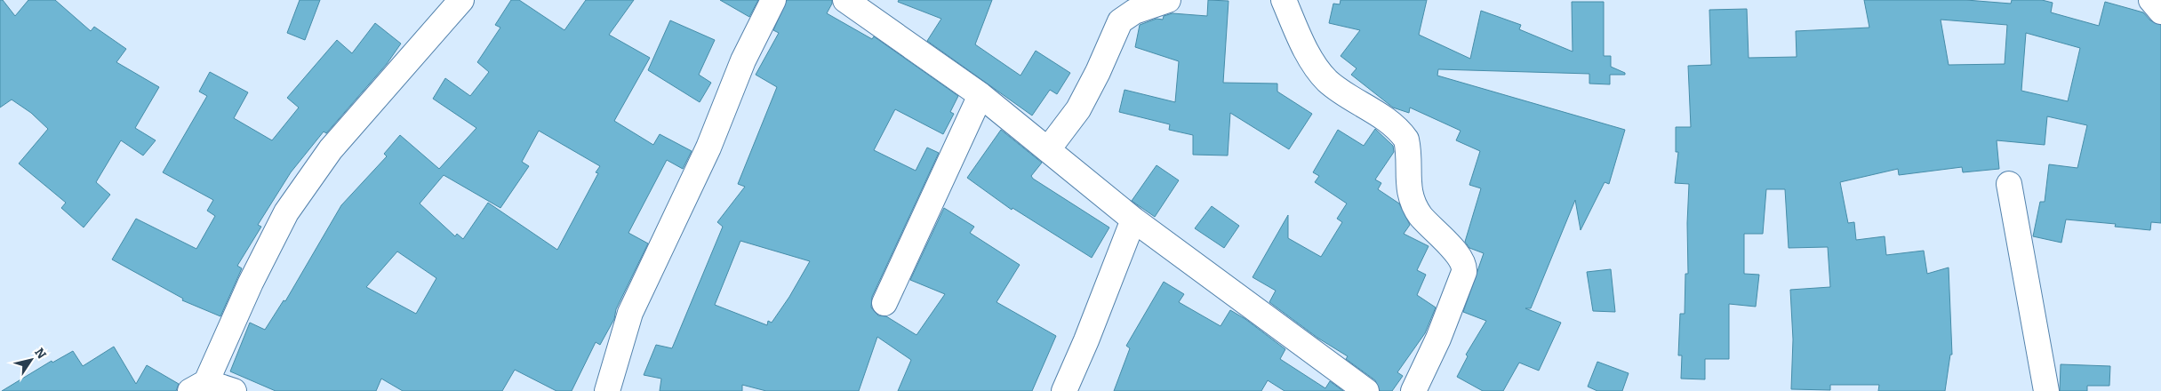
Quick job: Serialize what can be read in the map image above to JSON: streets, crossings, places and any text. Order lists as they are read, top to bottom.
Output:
{
  "north": "top right"
}
